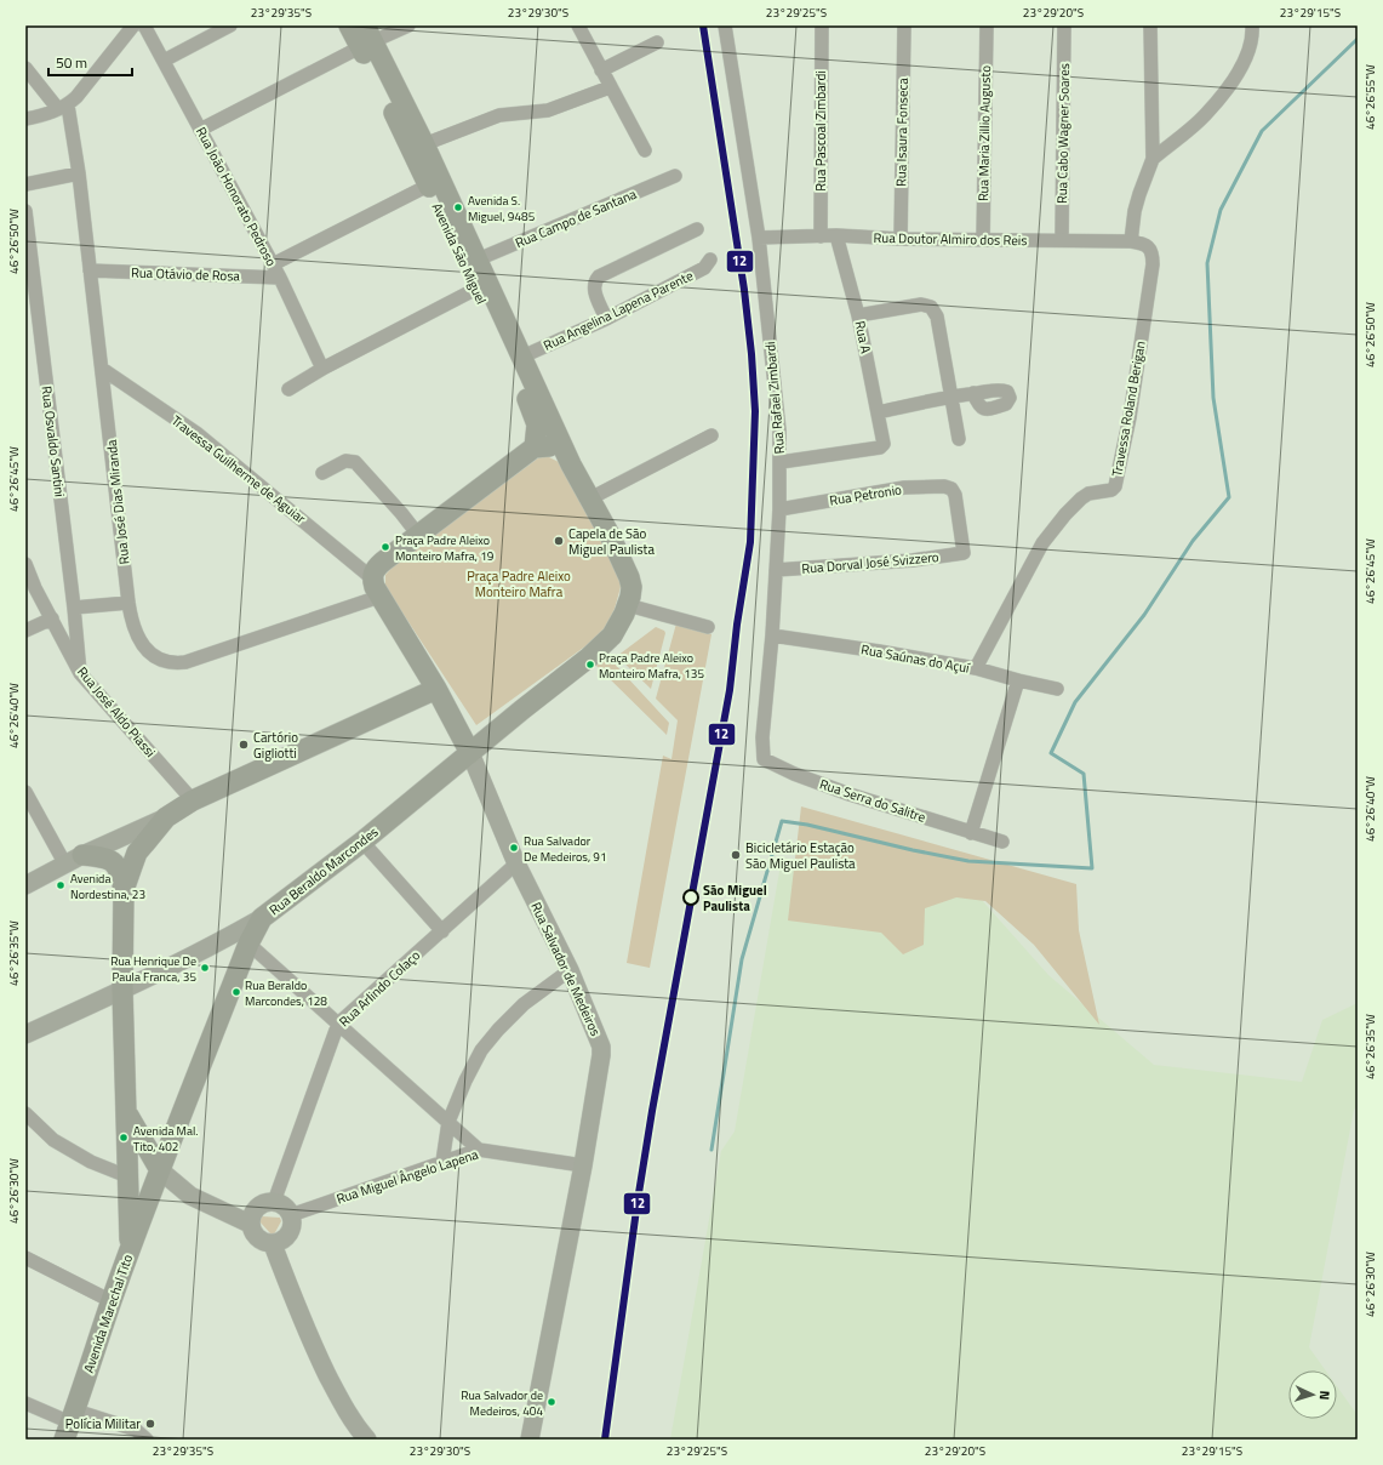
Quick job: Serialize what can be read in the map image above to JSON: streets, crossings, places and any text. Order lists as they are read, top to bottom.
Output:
{
  "streets": {
    "main road": [
      "Avenida São Miguel",
      "Rua Beraldo Marcondes",
      "Rua Salvador de Medeiros",
      "Avenida Marechal Tito"
    ],
    "street": [
      "Rua Pascoal Zimbardi",
      "Rua Isaura Fonseca",
      "Rua Maria Zillio Augusto",
      "Rua Cabo Wagner Soares",
      "Rua João Honorato Pedroso",
      "Rua Campo de Santana",
      "Rua Doutor Almiro dos Reis",
      "Rua Otávio de Rosa",
      "Rua Angelina Lapena Parente",
      "Rua A",
      "Rua Rafael Zimbardi",
      "Travessa Roland Berigan",
      "Rua Osvaldo Santini",
      "Travessa Guilherme de Aguiar",
      "Rua Petronio",
      "Rua José Dias Miranda",
      "Rua Dorval José Svizzero",
      "Rua Saúnas do Açuí",
      "Rua José Aldo Piassi",
      "Rua Serra do Salitre",
      "Rua Arlindo Colaço",
      "Rua Miguel Ângelo Lapena"
    ]
  },
  "crossings": [
    ["Rua Pascoal Zimbardi", "Rua Doutor Almiro dos Reis"],
    ["Rua Isaura Fonseca", "Rua Doutor Almiro dos Reis"],
    ["Rua Maria Zillio Augusto", "Rua Doutor Almiro dos Reis"],
    ["Rua Cabo Wagner Soares", "Rua Doutor Almiro dos Reis"],
    ["Rua João Honorato Pedroso", "Rua Otávio de Rosa"],
    ["Rua Campo de Santana", "Avenida São Miguel"],
    ["Rua Doutor Almiro dos Reis", "Rua A"],
    ["Rua Doutor Almiro dos Reis", "Rua Rafael Zimbardi"],
    ["Rua Doutor Almiro dos Reis", "Travessa Roland Berigan"],
    ["Avenida São Miguel", "Rua Angelina Lapena Parente"],
    ["Avenida São Miguel", "Rua Beraldo Marcondes"],
    ["Rua Otávio de Rosa", "Rua José Dias Miranda"],
    ["Rua A", "Rua Rafael Zimbardi"],
    ["Rua Rafael Zimbardi", "Rua Petronio"],
    ["Rua Rafael Zimbardi", "Rua Dorval José Svizzero"],
    ["Rua Rafael Zimbardi", "Rua Saúnas do Açuí"],
    ["Rua Rafael Zimbardi", "Rua Serra do Salitre"],
    ["Travessa Roland Berigan", "Rua Saúnas do Açuí"],
    ["Rua Osvaldo Santini", "Rua José Aldo Piassi"],
    ["Travessa Guilherme de Aguiar", "Rua José Dias Miranda"],
    ["Rua Petronio", "Rua Dorval José Svizzero"],
    ["Rua José Aldo Piassi", "Avenida Marechal Tito"],
    ["Rua Beraldo Marcondes", "Rua Salvador de Medeiros"],
    ["Rua Beraldo Marcondes", "Avenida Marechal Tito"],
    ["Rua Salvador de Medeiros", "Rua Arlindo Colaço"],
    ["Rua Salvador de Medeiros", "Rua Miguel Ângelo Lapena"],
    ["Rua Salvador de Medeiros", "Avenida Marechal Tito"],
    ["Rua Arlindo Colaço", "Rua Miguel Ângelo Lapena"]
  ],
  "parks": ["Praça Padre Aleixo Monteiro Mafra"],
  "places": [
    "Avenida S. Miguel, 9485",
    "Capela de São Miguel Paulista",
    "Praça Padre Aleixo Monteiro Mafra, 19",
    "Praça Padre Aleixo Monteiro Mafra, 135",
    "Cartório Gigliotti",
    "Rua Salvador De Medeiros, 91",
    "Bicicletário Estação São Miguel Paulista",
    "Avenida Nordestina, 23",
    "São Miguel Paulista",
    "Rua Henrique De Paula Franca, 35",
    "Rua Beraldo Marcondes, 128",
    "Avenida Mal. Tito, 402",
    "Rua Salvador de Medeiros, 404",
    "Polícia Militar"
  ],
  "lines": ["transit line 12"],
  "scale_bar": "50 m",
  "north": "right",
  "coordinates": [
    "23°29'35\"S",
    "23°29'30\"S",
    "23°29'25\"S",
    "23°29'20\"S",
    "23°29'15\"S",
    "46°26'55\"W",
    "46°26'50\"W",
    "46°26'45\"W",
    "46°26'40\"W",
    "46°26'35\"W",
    "46°26'30\"W"
  ]
}
